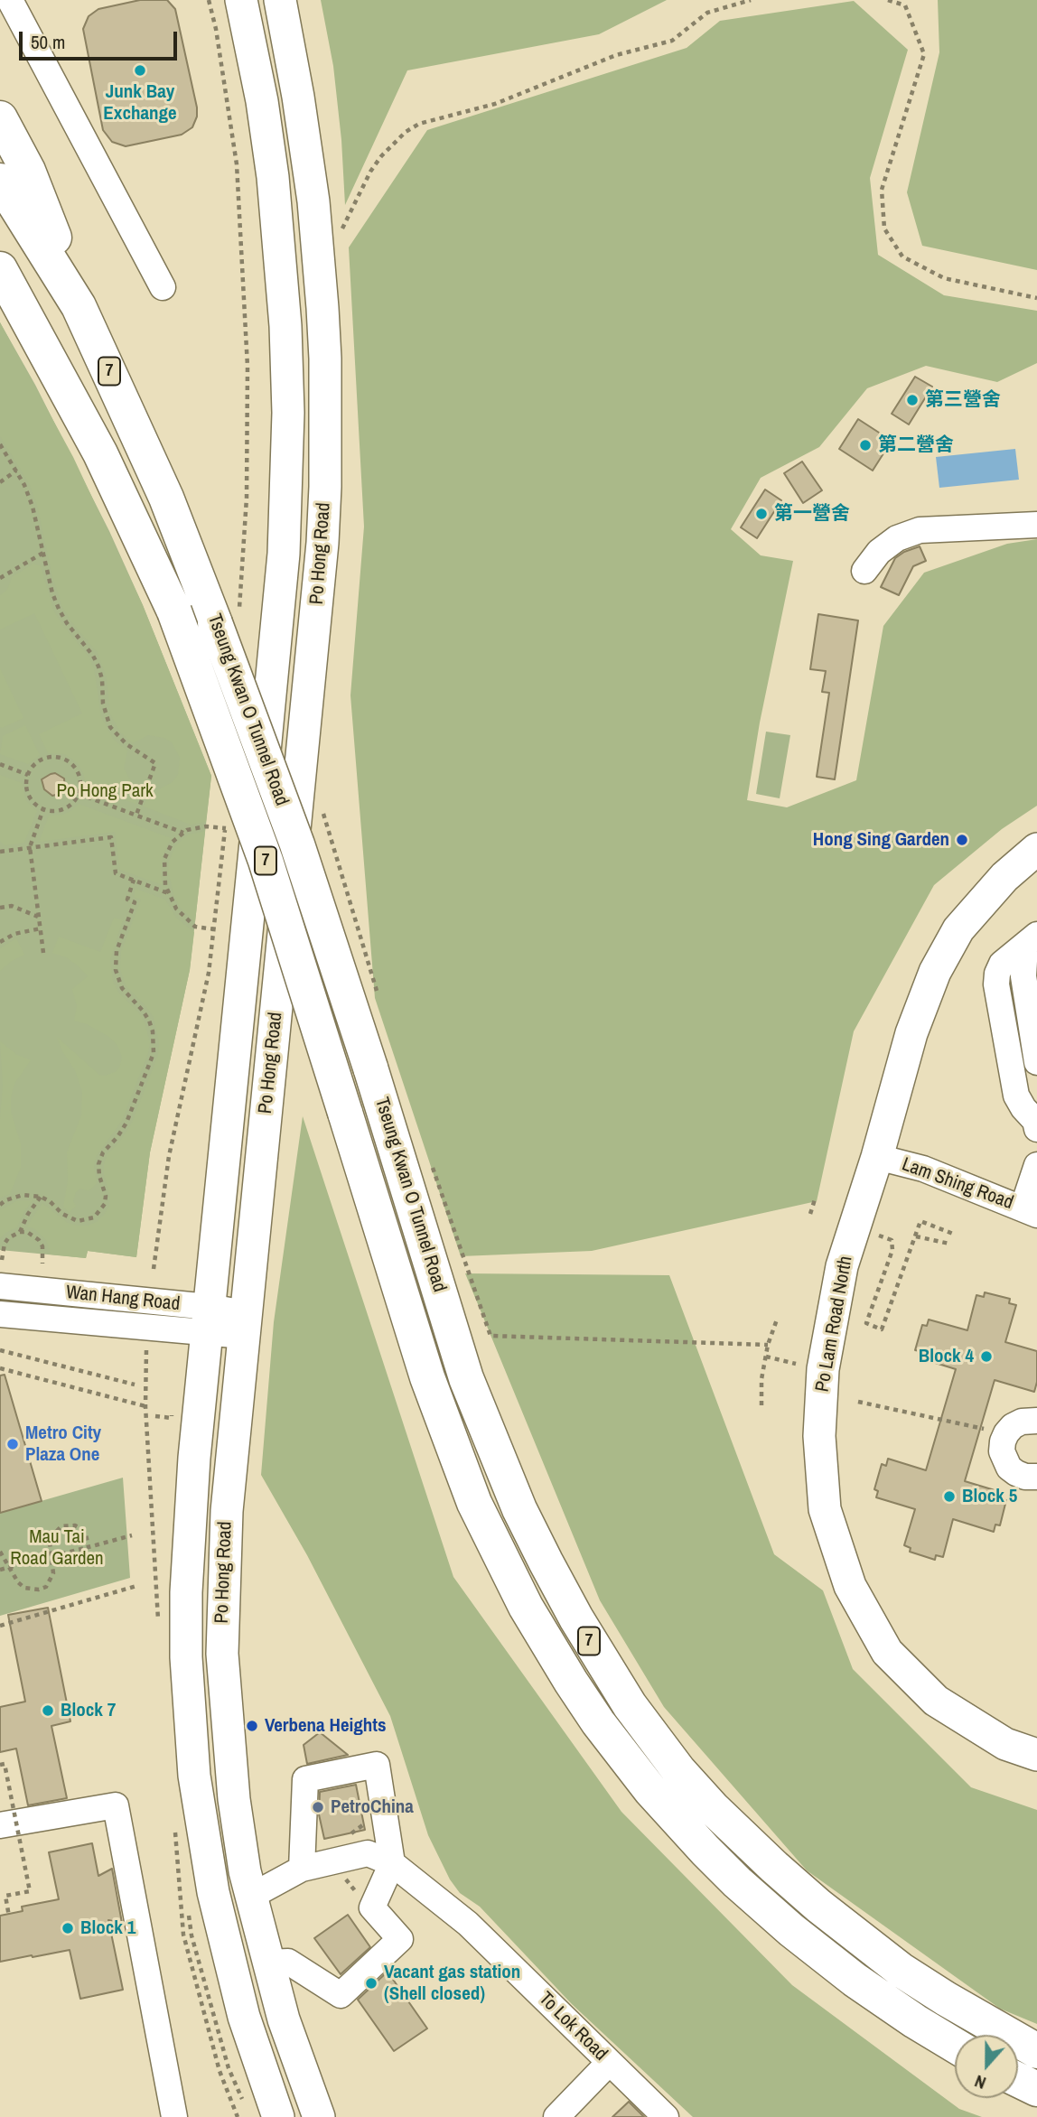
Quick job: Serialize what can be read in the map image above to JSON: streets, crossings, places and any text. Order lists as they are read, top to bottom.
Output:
{
  "streets": {
    "highway": ["7", "Tseung Kwan O Tunnel Road"],
    "main road": ["Po Hong Road", "Po Lam Road North"],
    "street": ["Lam Shing Road", "Wan Hang Road", "To Lok Road"]
  },
  "crossings": [
    ["Po Hong Road", "Wan Hang Road"],
    ["Lam Shing Road", "Po Lam Road North"]
  ],
  "parks": ["Po Hong Park", "Mau Tai Road Garden"],
  "places": [
    "Junk Bay Exchange",
    "第三營舍",
    "第二營舍",
    "第一營舍",
    "Hong Sing Garden",
    "Block 4",
    "Metro City Plaza One",
    "Block 5",
    "Block 7",
    "Verbena Heights",
    "PetroChina",
    "Block 1",
    "Vacant gas station (Shell closed)"
  ],
  "scale_bar": "50 m",
  "north": "bottom"
}
